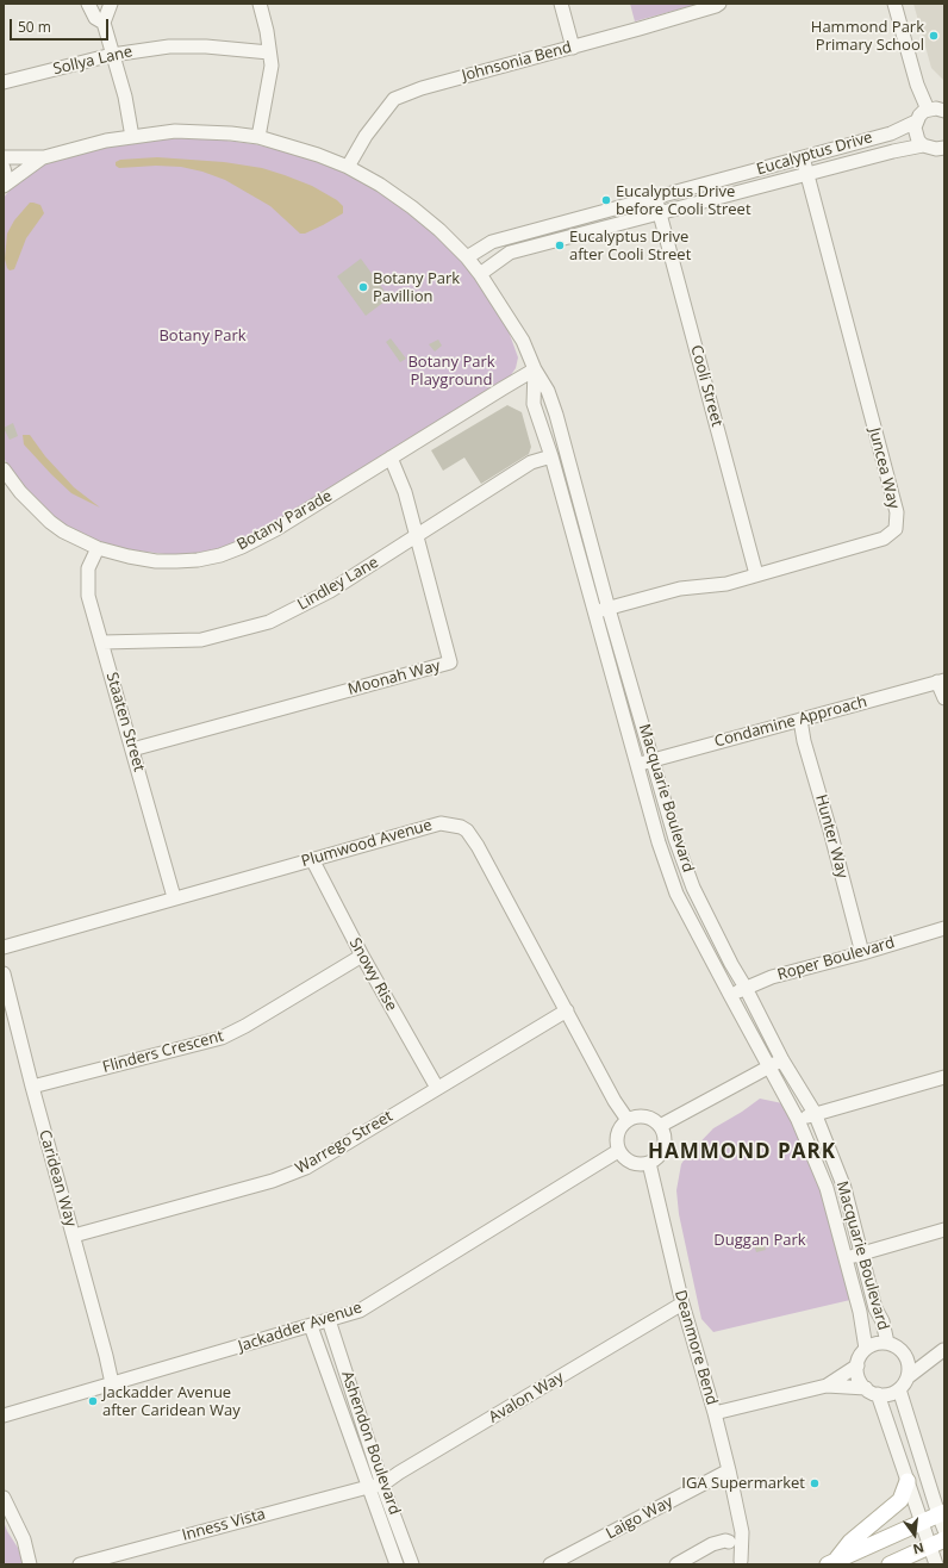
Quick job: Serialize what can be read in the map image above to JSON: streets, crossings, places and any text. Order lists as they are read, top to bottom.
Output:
{
  "streets": {
    "street": [
      "Sollya Lane",
      "Johnsonia Bend",
      "Eucalyptus Drive",
      "Cooli Street",
      "Juncea Way",
      "Botany Parade",
      "Lindley Lane",
      "Moonah Way",
      "Staaten Street",
      "Condamine Approach",
      "Macquarie Boulevard",
      "Hunter Way",
      "Plumwood Avenue",
      "Roper Boulevard",
      "Snowy Rise",
      "Flinders Crescent",
      "Warrego Street",
      "Caridean Way",
      "Jackadder Avenue",
      "Deanmore Bend",
      "Avalon Way",
      "Ashendon Boulevard",
      "Laigo Way",
      "Inness Vista"
    ]
  },
  "crossings": [
    ["Johnsonia Bend", "Macquarie Boulevard"],
    ["Eucalyptus Drive", "Cooli Street"],
    ["Eucalyptus Drive", "Juncea Way"],
    ["Eucalyptus Drive", "Macquarie Boulevard"],
    ["Cooli Street", "Juncea Way"],
    ["Juncea Way", "Macquarie Boulevard"],
    ["Botany Parade", "Moonah Way"],
    ["Botany Parade", "Staaten Street"],
    ["Botany Parade", "Macquarie Boulevard"],
    ["Lindley Lane", "Moonah Way"],
    ["Lindley Lane", "Staaten Street"],
    ["Lindley Lane", "Macquarie Boulevard"],
    ["Moonah Way", "Staaten Street"],
    ["Staaten Street", "Plumwood Avenue"],
    ["Condamine Approach", "Macquarie Boulevard"],
    ["Condamine Approach", "Hunter Way"],
    ["Macquarie Boulevard", "Roper Boulevard"],
    ["Hunter Way", "Roper Boulevard"],
    ["Plumwood Avenue", "Snowy Rise"],
    ["Plumwood Avenue", "Warrego Street"],
    ["Plumwood Avenue", "Jackadder Avenue"],
    ["Plumwood Avenue", "Deanmore Bend"],
    ["Snowy Rise", "Flinders Crescent"],
    ["Snowy Rise", "Warrego Street"],
    ["Flinders Crescent", "Caridean Way"],
    ["Warrego Street", "Caridean Way"],
    ["Caridean Way", "Jackadder Avenue"],
    ["Jackadder Avenue", "Deanmore Bend"],
    ["Jackadder Avenue", "Ashendon Boulevard"],
    ["Deanmore Bend", "Avalon Way"],
    ["Deanmore Bend", "Laigo Way"],
    ["Avalon Way", "Ashendon Boulevard"],
    ["Avalon Way", "Inness Vista"],
    ["Ashendon Boulevard", "Inness Vista"]
  ],
  "districts": ["HAMMOND PARK"],
  "parks": ["Botany Park", "Botany Park Playground", "Duggan Park"],
  "places": [
    "Hammond Park Primary School",
    "Eucalyptus Drive before Cooli Street",
    "Eucalyptus Drive after Cooli Street",
    "Botany Park Pavillion",
    "Jackadder Avenue after Caridean Way",
    "IGA Supermarket"
  ],
  "scale_bar": "50 m",
  "north": "bottom"
}
